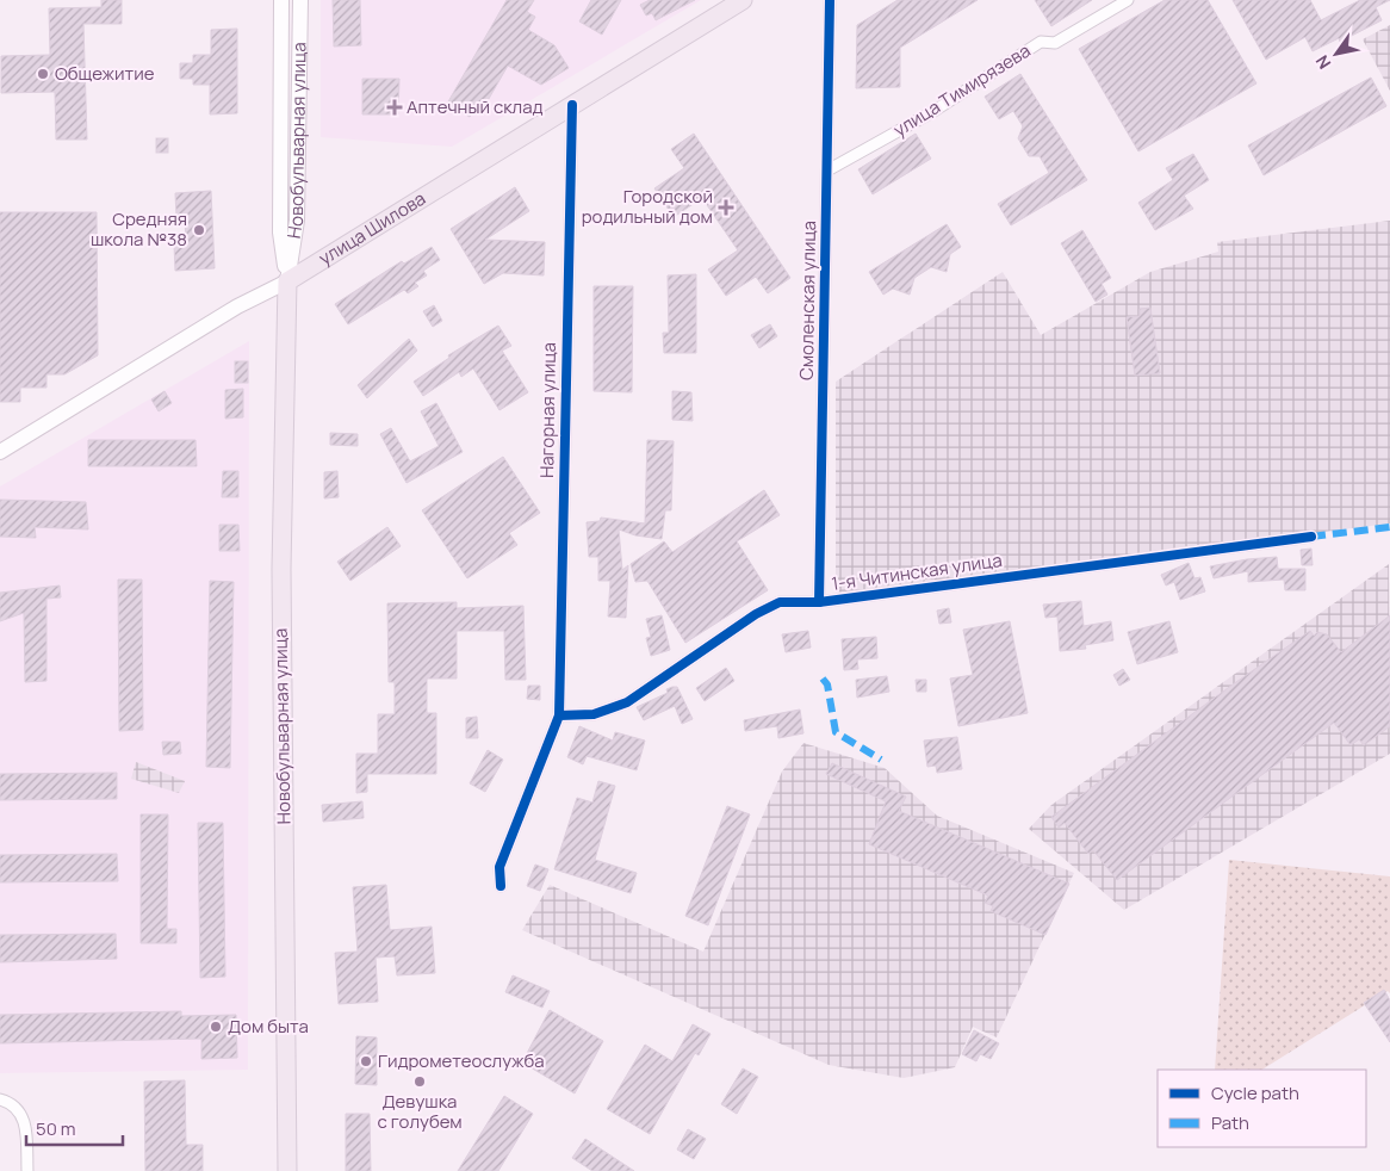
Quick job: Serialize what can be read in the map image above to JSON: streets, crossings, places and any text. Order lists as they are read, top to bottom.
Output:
{
  "streets": {
    "main road": ["Новобульварная улица", "улица Шилова"],
    "street": [
      "улица Тимирязева",
      "Смоленская улица",
      "Нагорная улица",
      "1-я Читинская улица"
    ]
  },
  "crossings": [
    ["улица Тимирязева", "Смоленская улица"],
    ["Новобульварная улица", "улица Шилова"],
    ["улица Шилова", "Нагорная улица"],
    ["Смоленская улица", "1-я Читинская улица"],
    ["Нагорная улица", "1-я Читинская улица"]
  ],
  "places": {
    "other": [
      "Общежитие",
      "Средняя школа №38",
      "Дом быта",
      "Гидрометеослужба",
      "Девушка с голубем"
    ],
    "health": ["Аптечный склад", "Городской родильный дом"]
  },
  "legend": ["Cycle path", "Path"],
  "scale_bar": "50 m",
  "north": "bottom left"
}
